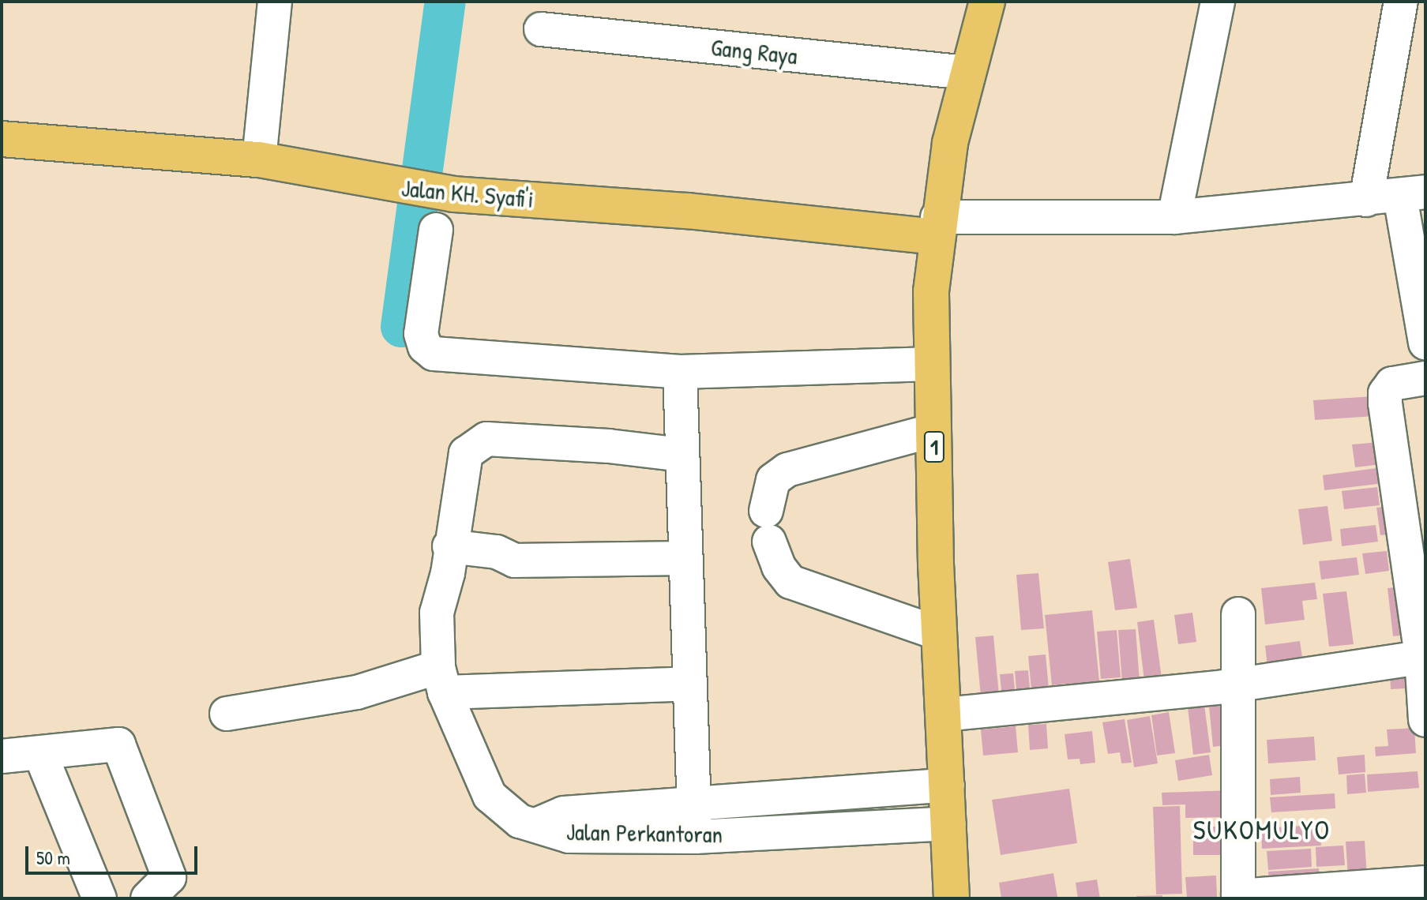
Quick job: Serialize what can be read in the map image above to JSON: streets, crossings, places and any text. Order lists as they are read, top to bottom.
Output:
{
  "streets": {
    "main road": ["Jalan KH. Syafi'i", "1"],
    "street": ["Gang Raya", "Jalan Perkantoran"]
  },
  "crossings": [
    ["Gang Raya", "1"],
    ["Jalan KH. Syafi'i", "1"],
    ["1", "Jalan Perkantoran"]
  ],
  "districts": ["SUKOMULYO"],
  "scale_bar": "50 m"
}
